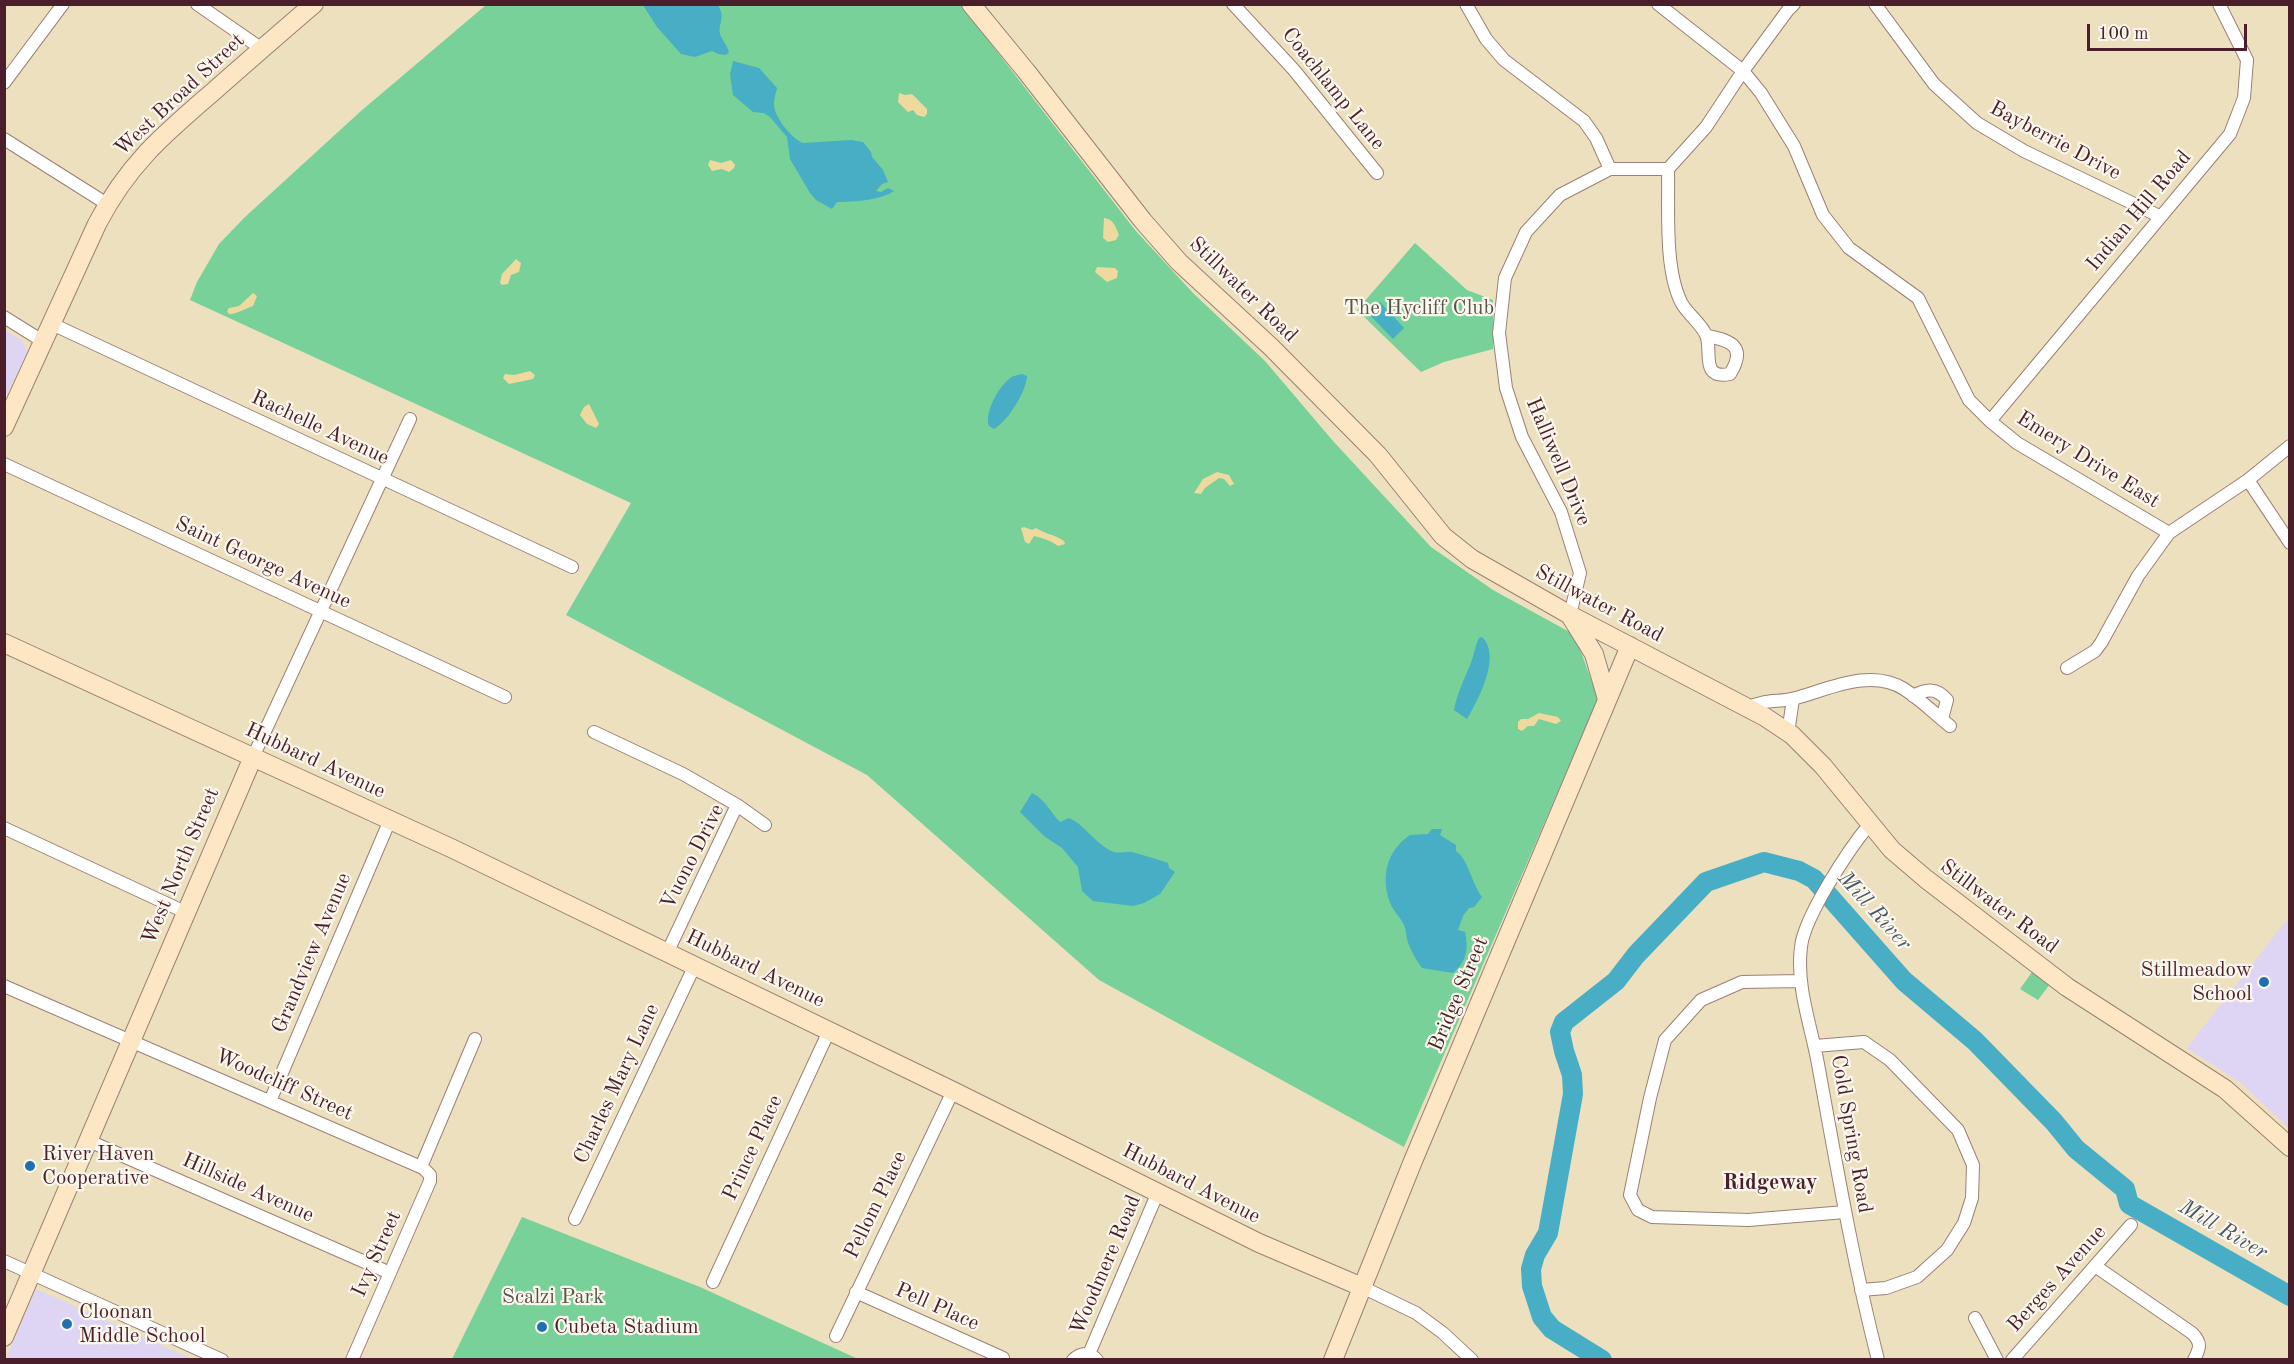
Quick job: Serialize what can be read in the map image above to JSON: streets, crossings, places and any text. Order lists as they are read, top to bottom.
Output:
{
  "streets": {
    "main road": [
      "West Broad Street",
      "Stillwater Road",
      "Hubbard Avenue",
      "West North Street",
      "Bridge Street"
    ],
    "street": [
      "Coachlamp Lane",
      "Bayberrie Drive",
      "Indian Hill Road",
      "Rachelle Avenue",
      "Emery Drive East",
      "Halliwell Drive",
      "Saint George Avenue",
      "Vuono Drive",
      "Grandview Avenue",
      "Charles Mary Lane",
      "Woodcliff Street",
      "Cold Spring Road",
      "Prince Place",
      "Hillside Avenue",
      "Pellom Place",
      "Ivy Street",
      "Woodmere Road",
      "Berges Avenue",
      "Pell Place"
    ]
  },
  "crossings": [
    ["West Broad Street", "Rachelle Avenue"],
    ["Bayberrie Drive", "Indian Hill Road"],
    ["Indian Hill Road", "Emery Drive East"],
    ["Stillwater Road", "Halliwell Drive"],
    ["Stillwater Road", "Bridge Street"],
    ["Stillwater Road", "Cold Spring Road"],
    ["Rachelle Avenue", "West North Street"],
    ["Saint George Avenue", "West North Street"],
    ["Hubbard Avenue", "Vuono Drive"],
    ["Hubbard Avenue", "West North Street"],
    ["Hubbard Avenue", "Grandview Avenue"],
    ["Hubbard Avenue", "Bridge Street"],
    ["Hubbard Avenue", "Charles Mary Lane"],
    ["Hubbard Avenue", "Prince Place"],
    ["Hubbard Avenue", "Pellom Place"],
    ["Hubbard Avenue", "Woodmere Road"],
    ["West North Street", "Woodcliff Street"],
    ["West North Street", "Hillside Avenue"],
    ["Grandview Avenue", "Woodcliff Street"],
    ["Woodcliff Street", "Ivy Street"],
    ["Hillside Avenue", "Ivy Street"],
    ["Pellom Place", "Pell Place"]
  ],
  "districts": ["Ridgeway"],
  "water": ["Mill River"],
  "parks": ["The Hycliff Club", "Scalzi Park"],
  "places": [
    "Stillmeadow School",
    "River Haven Cooperative",
    "Cloonan Middle School",
    "Cubeta Stadium"
  ],
  "scale_bar": "100 m"
}
